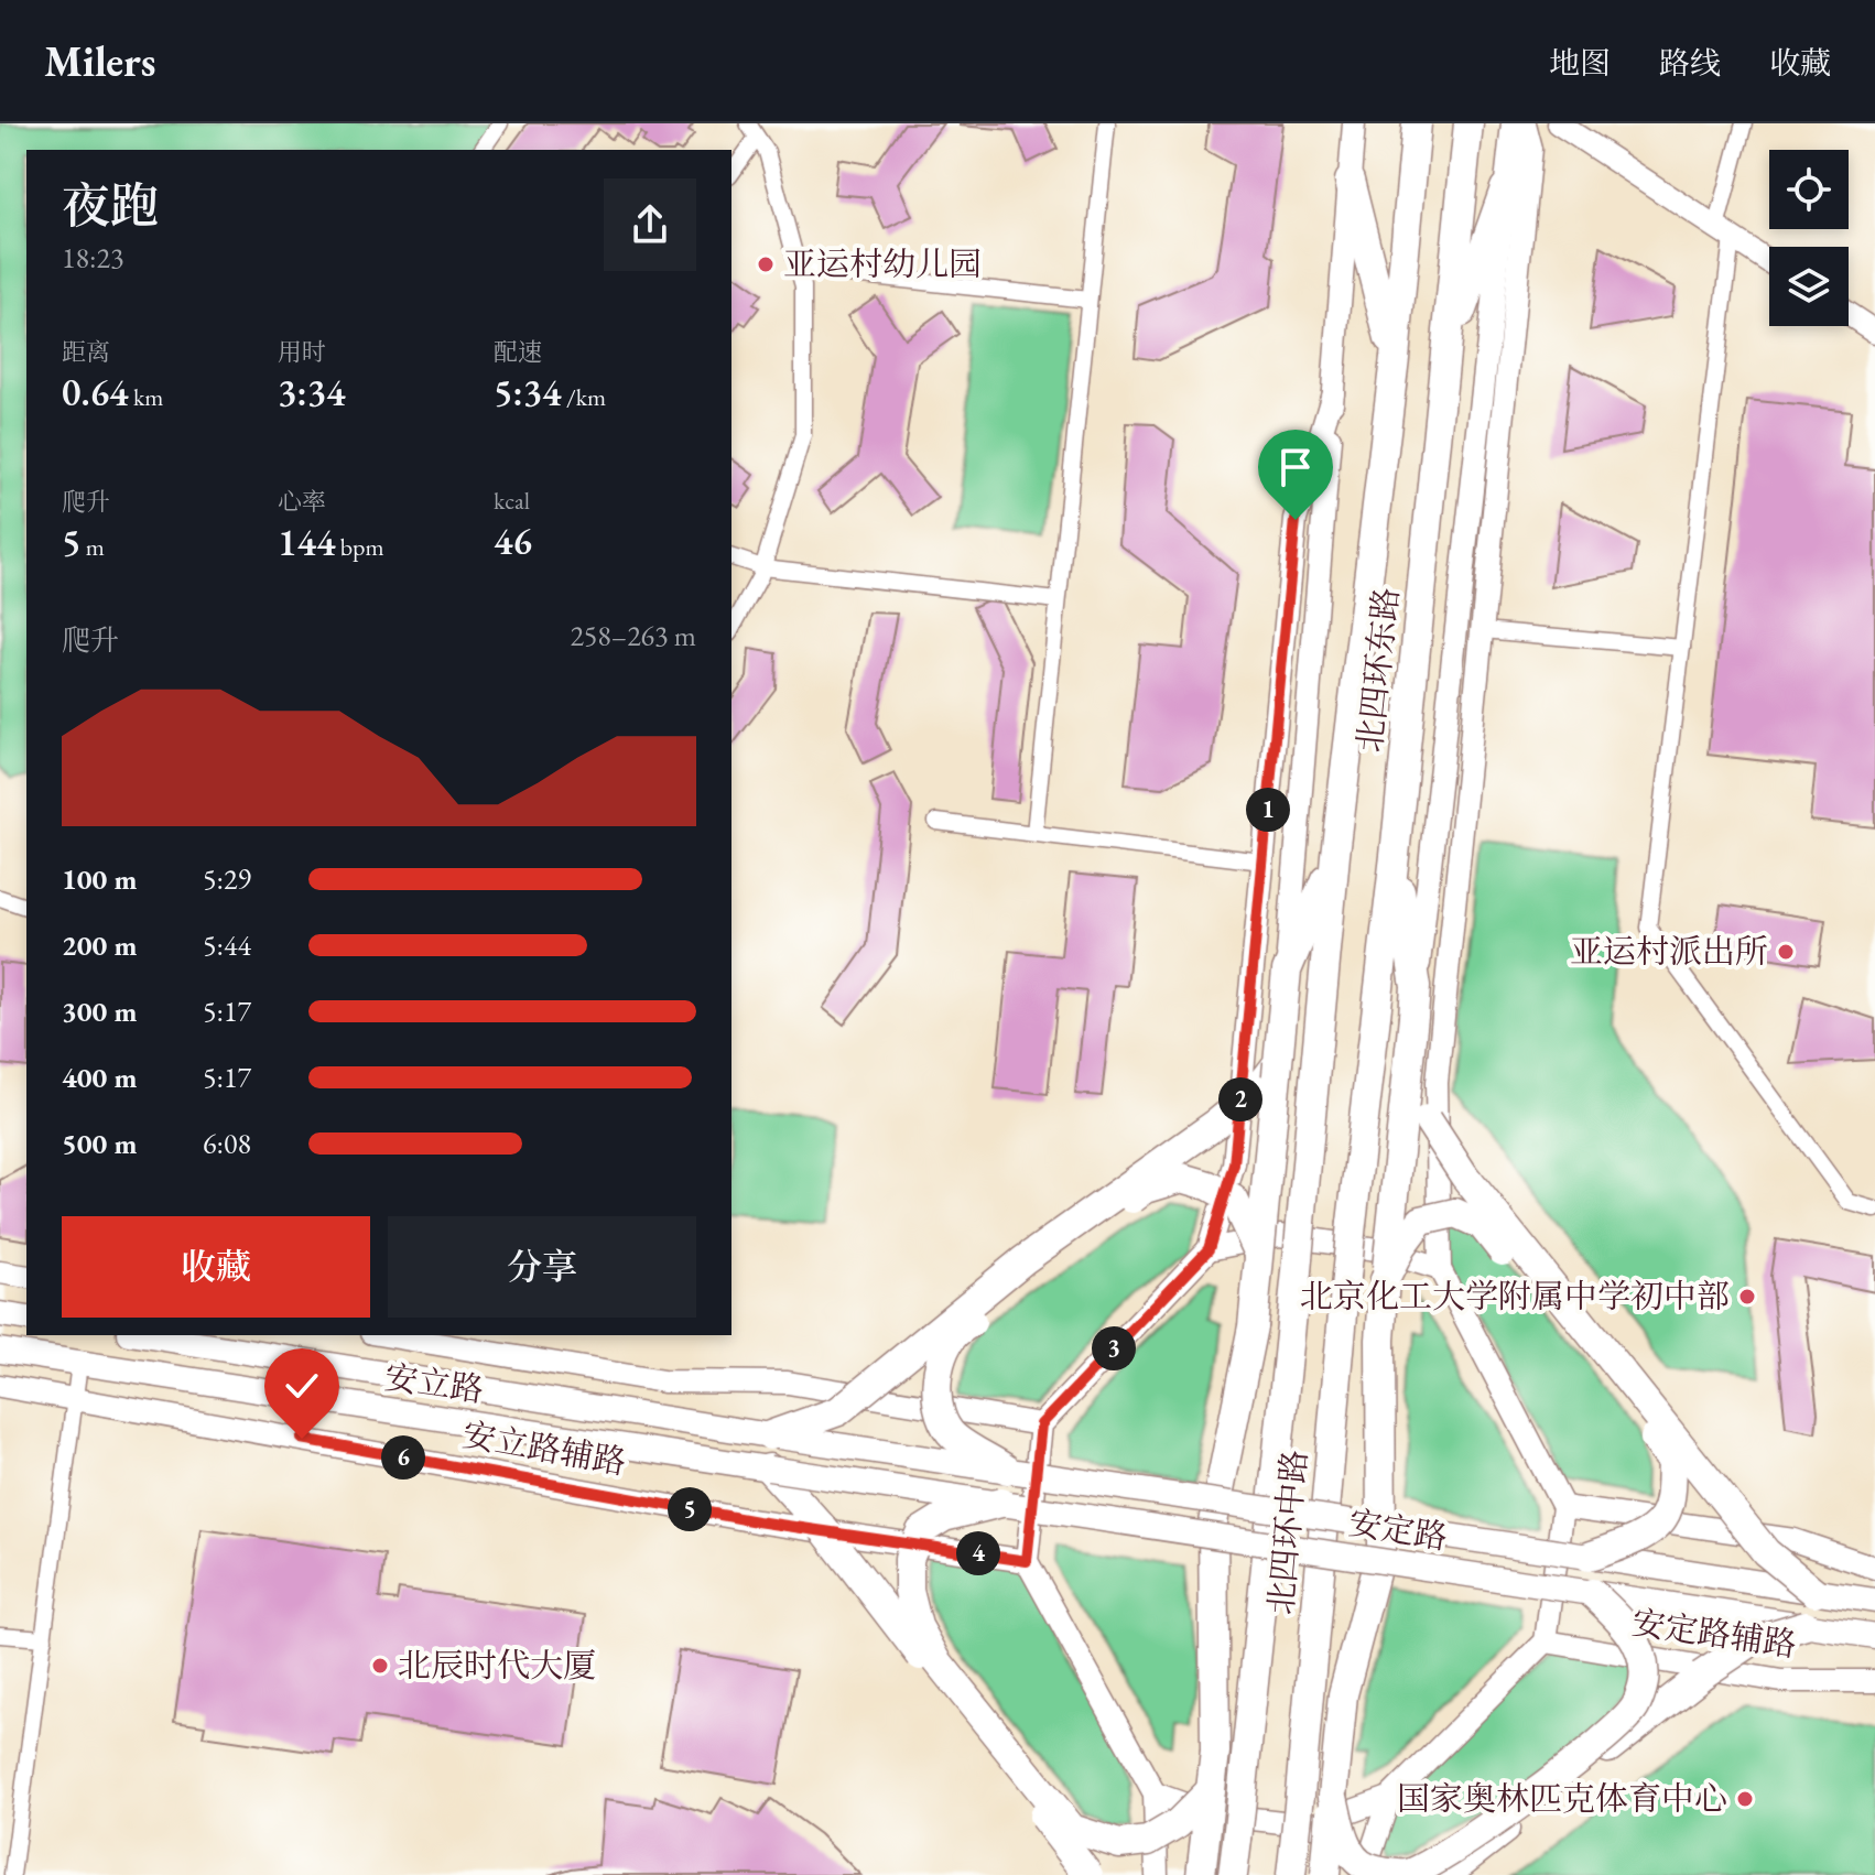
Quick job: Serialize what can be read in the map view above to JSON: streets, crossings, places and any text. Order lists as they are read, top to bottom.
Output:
{
  "streets": {
    "highway": ["北四环东路", "北四环中路"],
    "main road": ["安立路", "安定路"],
    "street": ["安立路辅路", "安定路辅路"]
  },
  "crossings": [
    ["北四环东路", "北四环中路"],
    ["安立路", "安定路"]
  ],
  "places": [
    "亚运村幼儿园",
    "亚运村派出所",
    "北京化工大学附属中学初中部",
    "北辰时代大厦",
    "国家奥林匹克体育中心"
  ],
  "page": {
    "header": "Milers",
    "nav": ["地图", "路线", "收藏"],
    "heading": ["夜跑", "18:23"],
    "stats": [
      ["距离", "0.64 km"],
      ["用时", "3:34"],
      ["配速", "5:34 /km"],
      ["爬升", "5 m"],
      ["心率", "144 bpm"],
      ["kcal", "46"]
    ],
    "chart": ["爬升", "258–263 m"],
    "pins": [
      "1",
      "2",
      "3",
      "6",
      "5",
      "4"
    ],
    "list": [
      {
        "name": "100 m",
        "note": "5:29"
      },
      {
        "name": "200 m",
        "note": "5:44"
      },
      {
        "name": "300 m",
        "note": "5:17"
      },
      {
        "name": "400 m",
        "note": "5:17"
      },
      {
        "name": "500 m",
        "note": "6:08"
      }
    ],
    "buttons": ["收藏", "分享"]
  }
}
